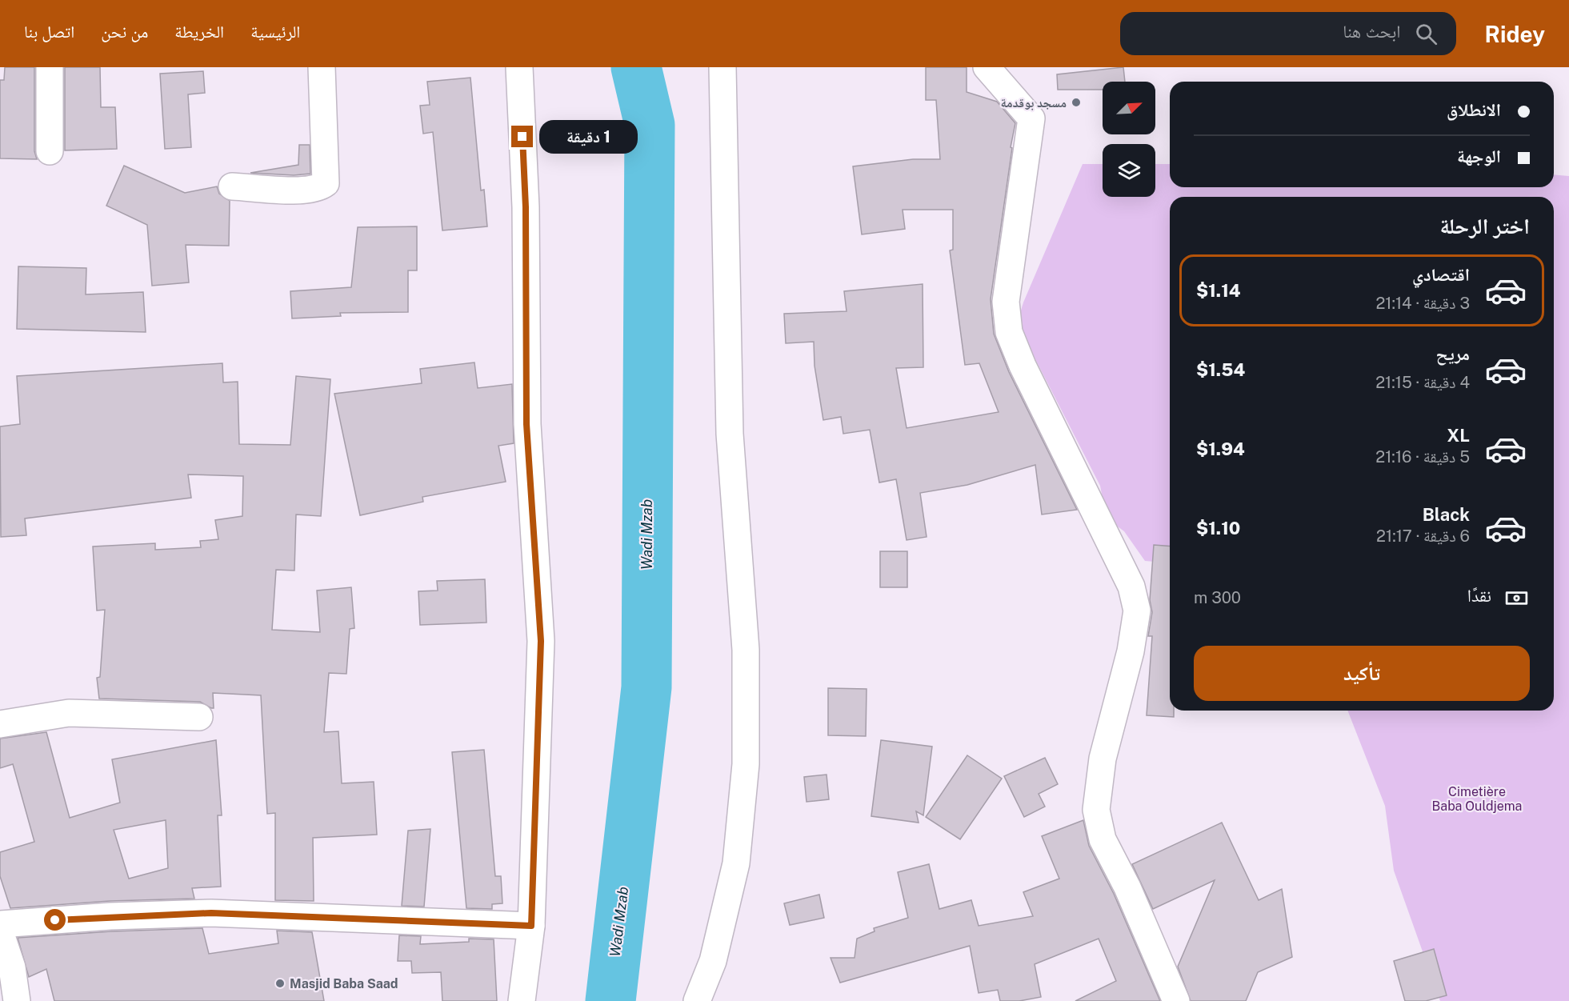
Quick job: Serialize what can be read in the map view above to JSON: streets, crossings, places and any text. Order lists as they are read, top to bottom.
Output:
{
  "water": ["Wadi Mzab"],
  "parks": ["Cimetière Baba Ouldjema"],
  "places": ["مسجد بوقدمة", "Masjid Baba Saad"],
  "north": "top right",
  "page": {
    "header": "Ridey",
    "search": "ابحث هنا",
    "nav": [
      "الرئيسية",
      "الخريطة",
      "من نحن",
      "اتصل بنا"
    ],
    "banner": ["الانطلاق", "الوجهة"],
    "bubble": "1 دقيقة",
    "heading": "اختر الرحلة",
    "list": [
      {
        "name": "اقتصادي",
        "note": "3 دقيقة · 21:14",
        "value": "$1.14"
      },
      {
        "name": "مريح",
        "note": "4 دقيقة · 21:15",
        "value": "$1.54"
      },
      {
        "name": "XL",
        "note": "5 دقيقة · 21:16",
        "value": "$1.94"
      },
      {
        "name": "Black",
        "note": "6 دقيقة · 21:17",
        "value": "$1.10"
      }
    ],
    "pay": ["نقدًا", "300 m"],
    "buttons": "تأكيد"
  }
}
